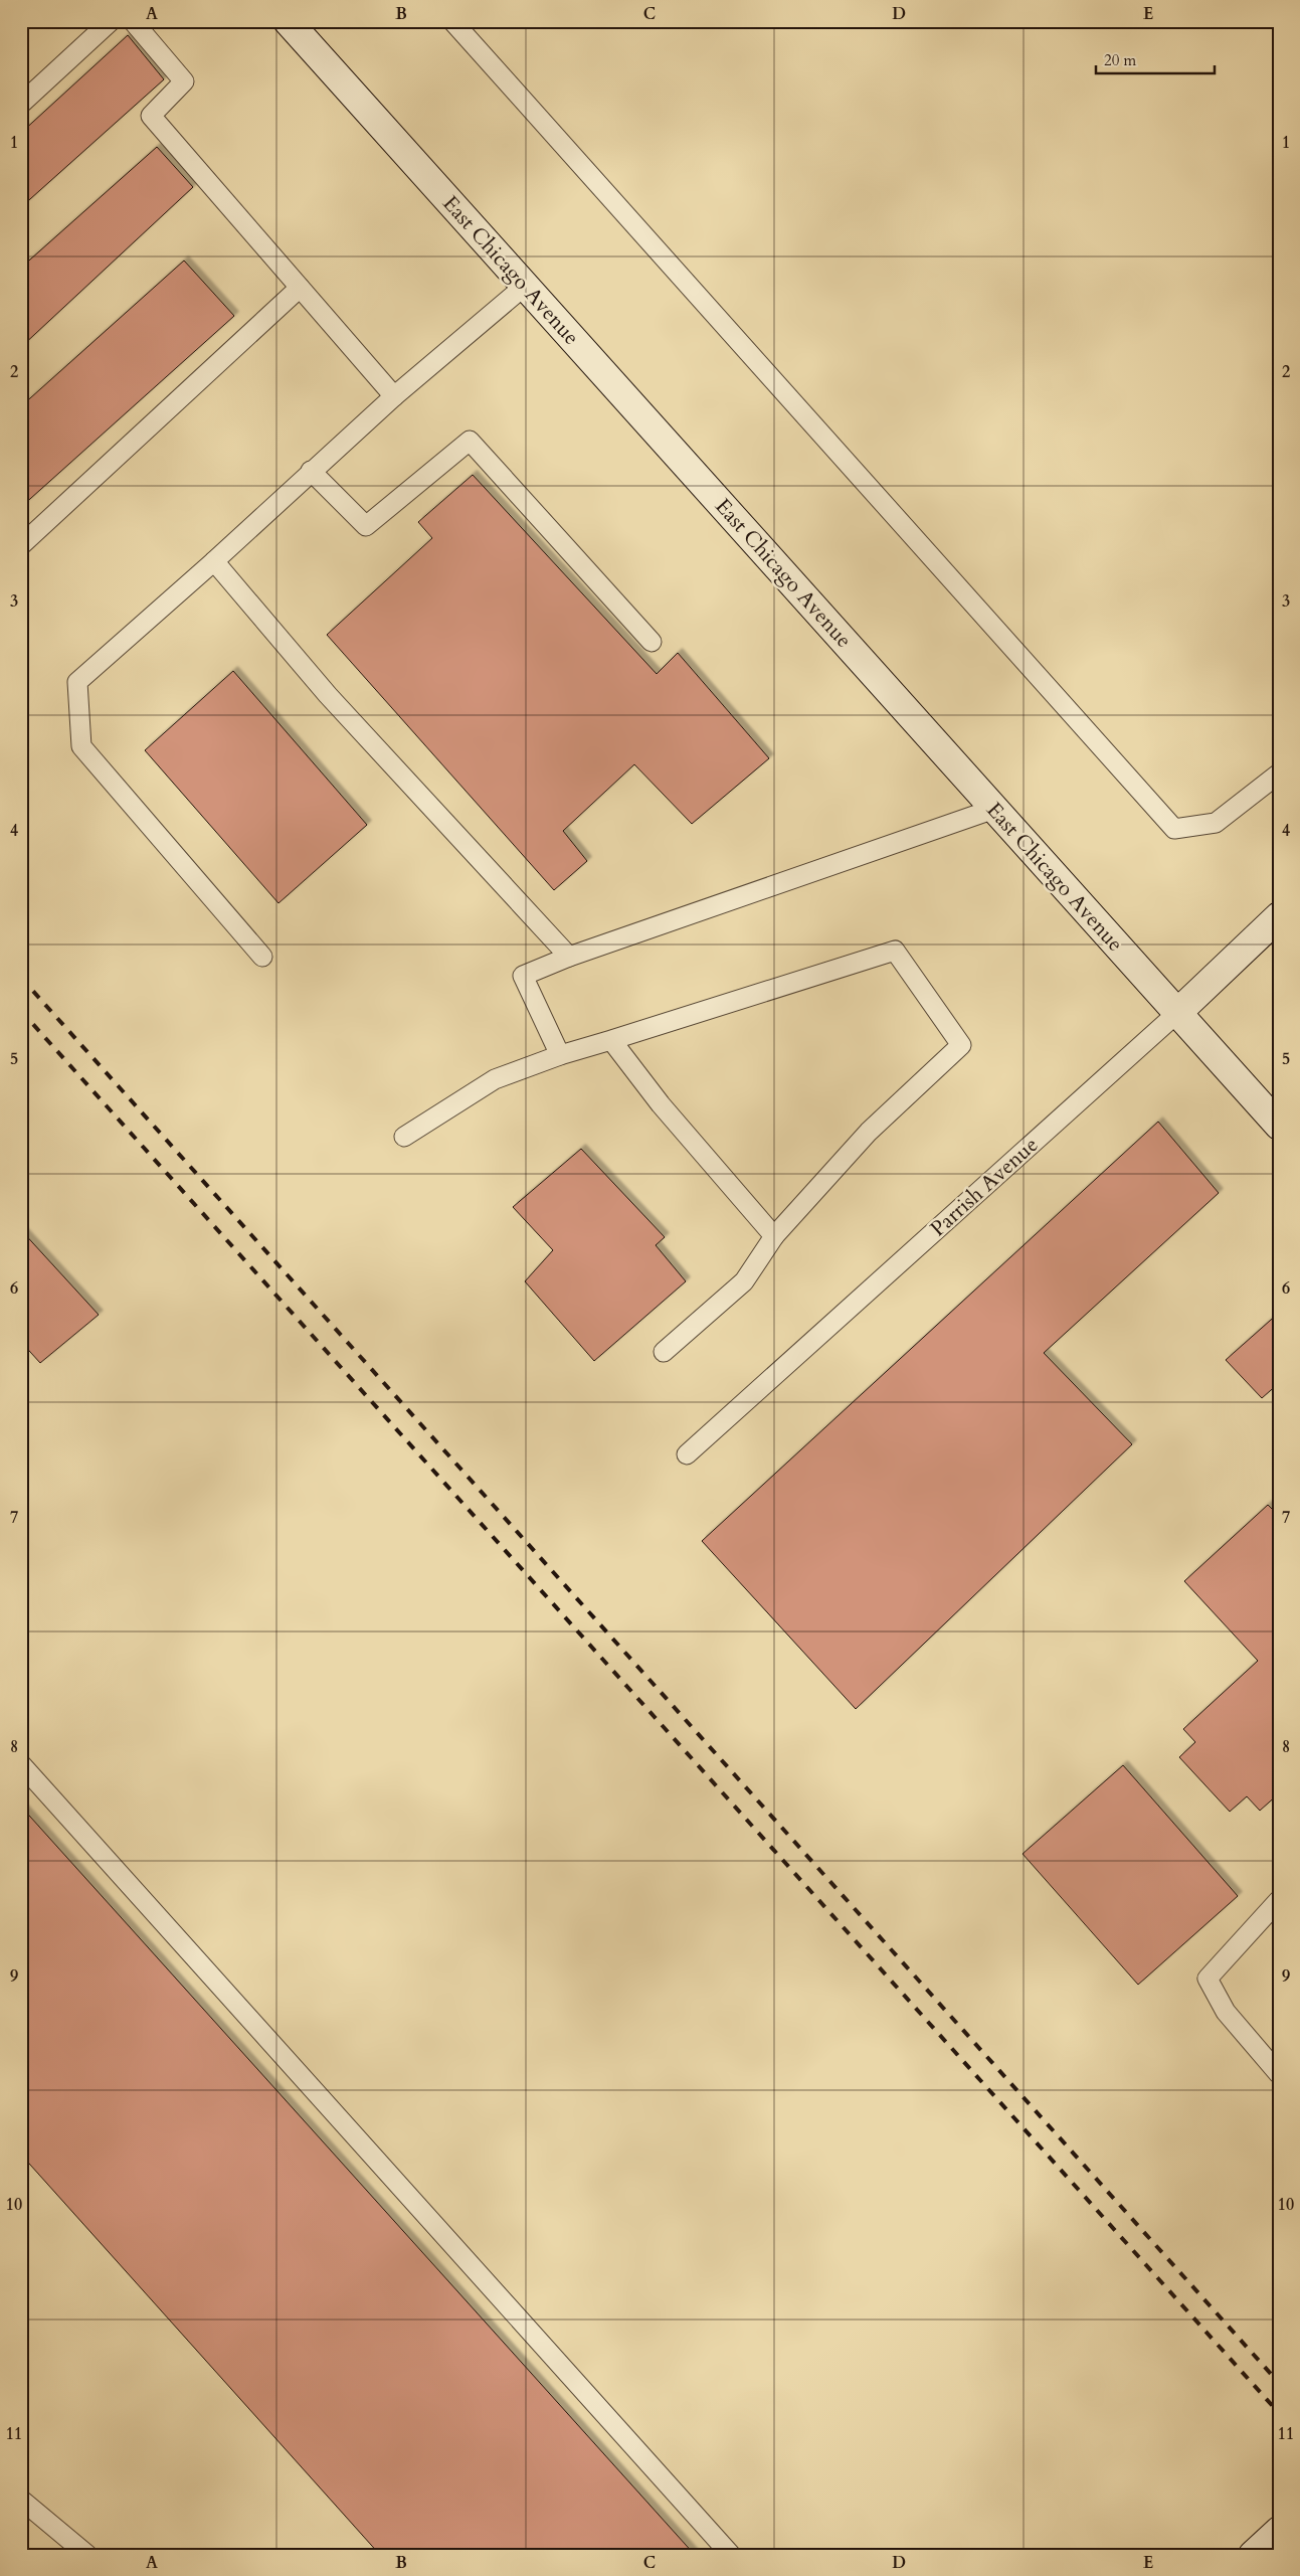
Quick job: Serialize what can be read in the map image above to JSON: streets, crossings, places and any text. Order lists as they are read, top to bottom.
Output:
{
  "streets": {
    "main road": ["East Chicago Avenue", "Parrish Avenue"]
  },
  "crossings": [
    ["East Chicago Avenue", "Parrish Avenue"]
  ],
  "scale_bar": "20 m",
  "grid": {
    "columns": [
      "A",
      "B",
      "C",
      "D",
      "E"
    ],
    "rows": [
      "1",
      "2",
      "3",
      "4",
      "5",
      "6",
      "7",
      "8",
      "9",
      "10",
      "11"
    ]
  }
}
